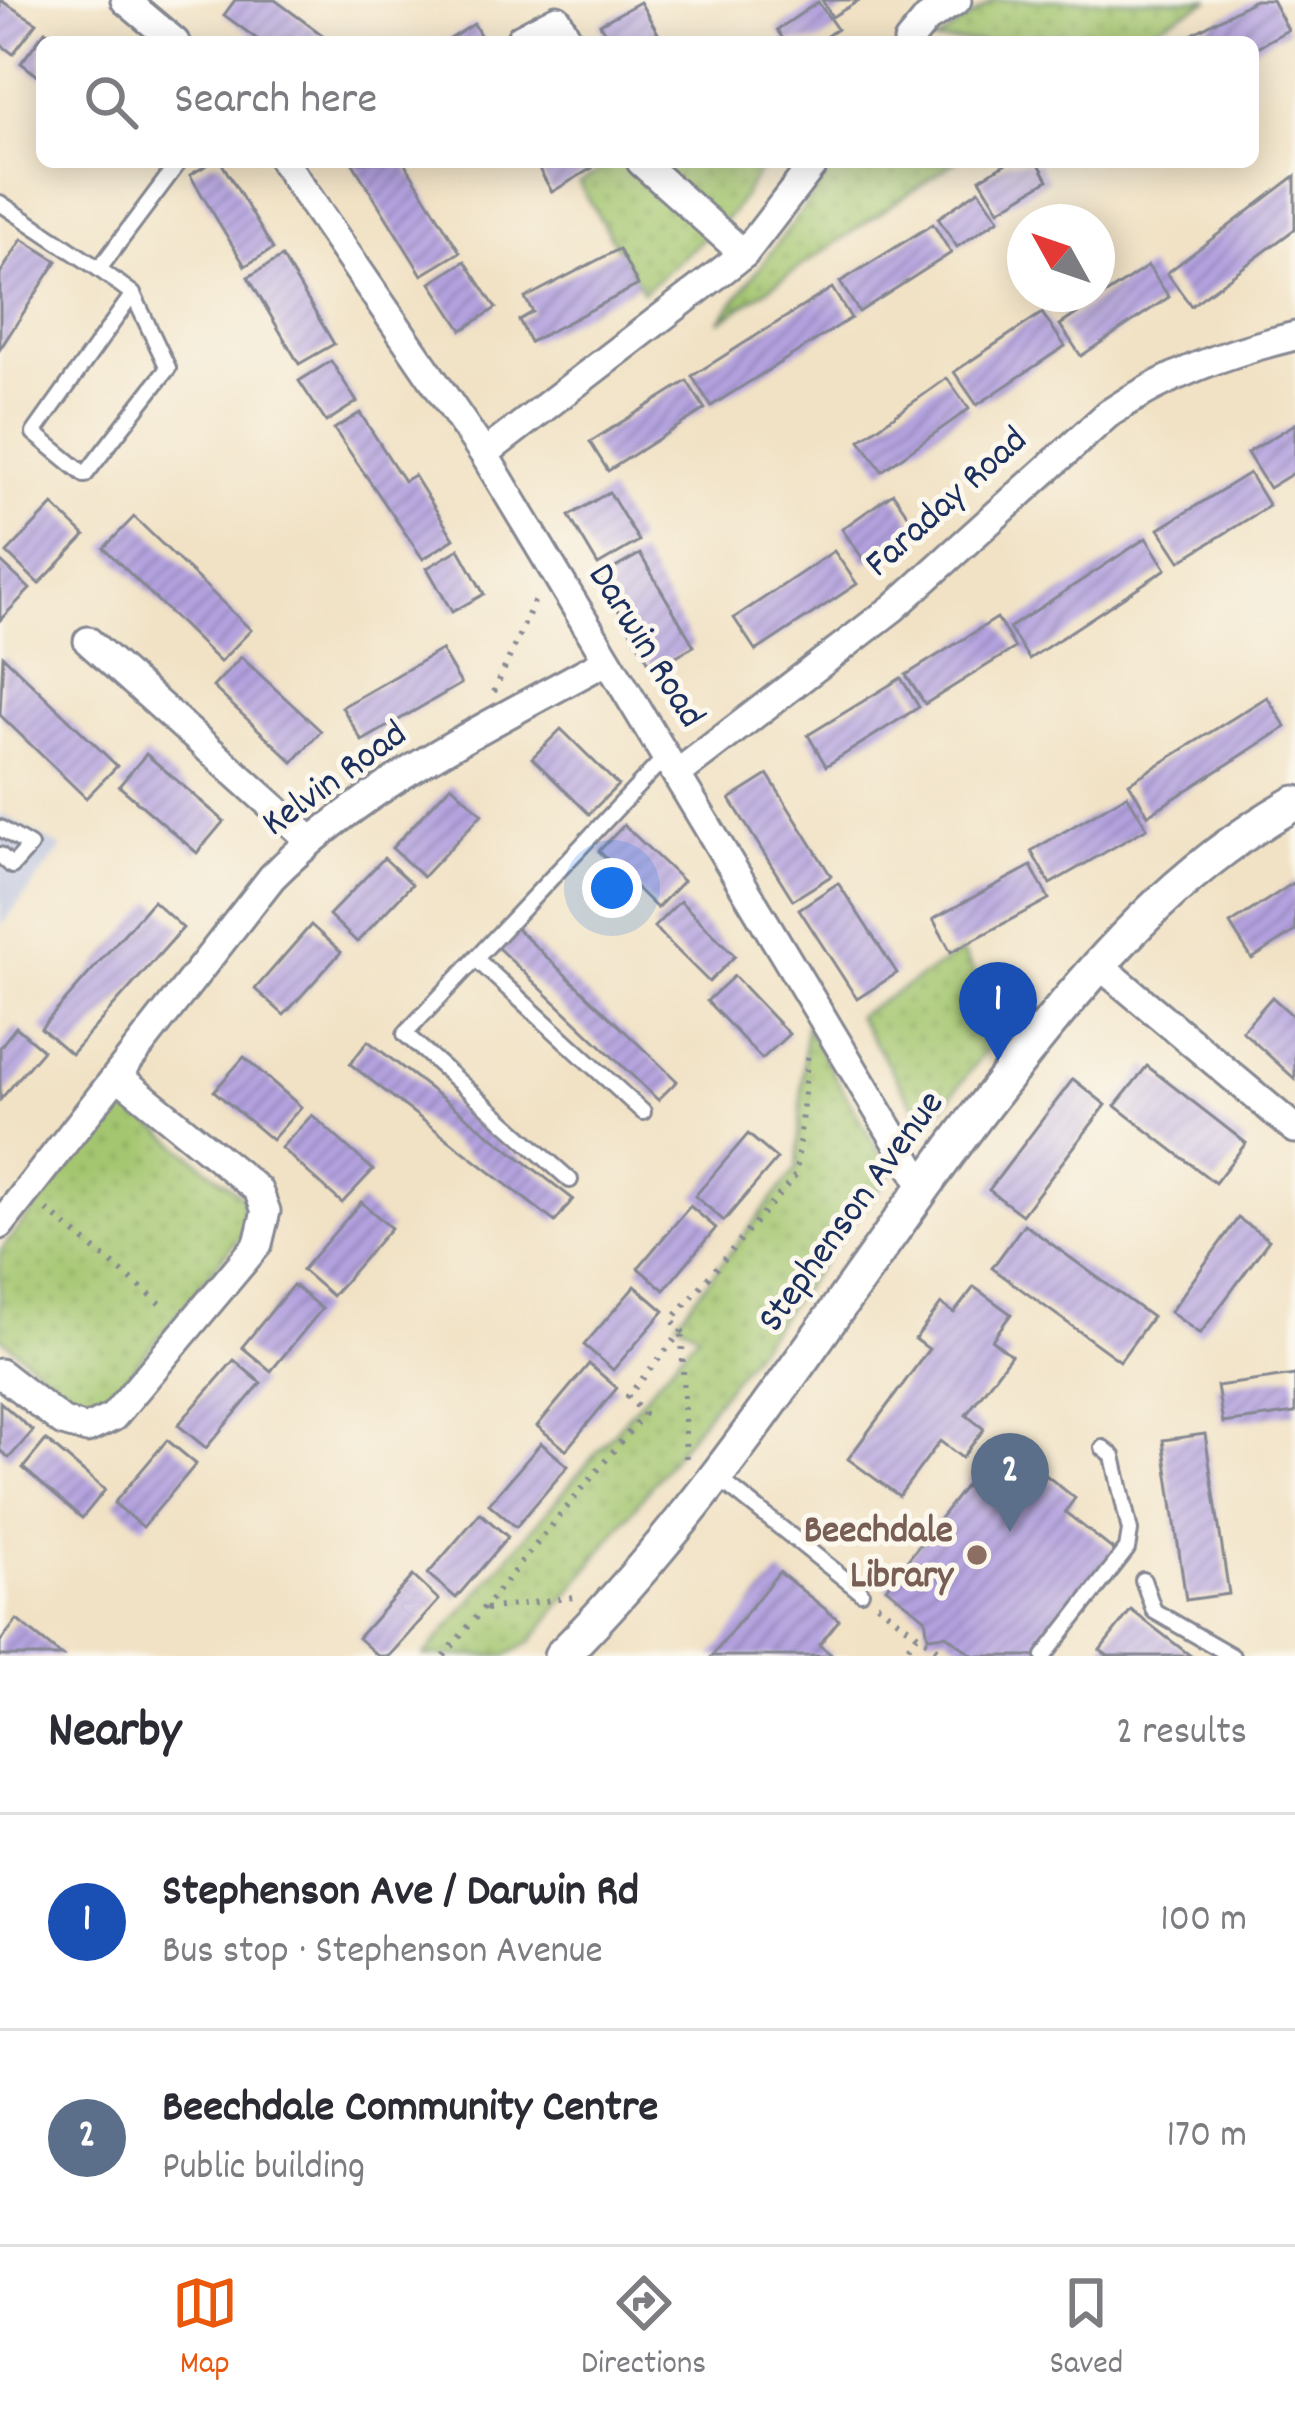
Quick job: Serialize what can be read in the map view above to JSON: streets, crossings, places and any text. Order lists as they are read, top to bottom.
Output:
{
  "streets": {
    "street": [
      "Faraday Road",
      "Darwin Road",
      "Kelvin Road",
      "Stephenson Avenue"
    ]
  },
  "crossings": [
    ["Faraday Road", "Darwin Road"],
    ["Darwin Road", "Kelvin Road"],
    ["Darwin Road", "Stephenson Avenue"]
  ],
  "places": ["Beechdale Library"],
  "north": "top left",
  "page": {
    "search": "Search here",
    "pins": ["1", "2"],
    "heading": ["Nearby", "2 results"],
    "list": [
      {
        "mark": "1",
        "name": "Stephenson Ave / Darwin Rd",
        "note": "Bus stop · Stephenson Avenue",
        "value": "100 m"
      },
      {
        "mark": "2",
        "name": "Beechdale Community Centre",
        "note": "Public building",
        "value": "170 m"
      }
    ],
    "nav": ["Map", "Directions", "Saved"]
  }
}
